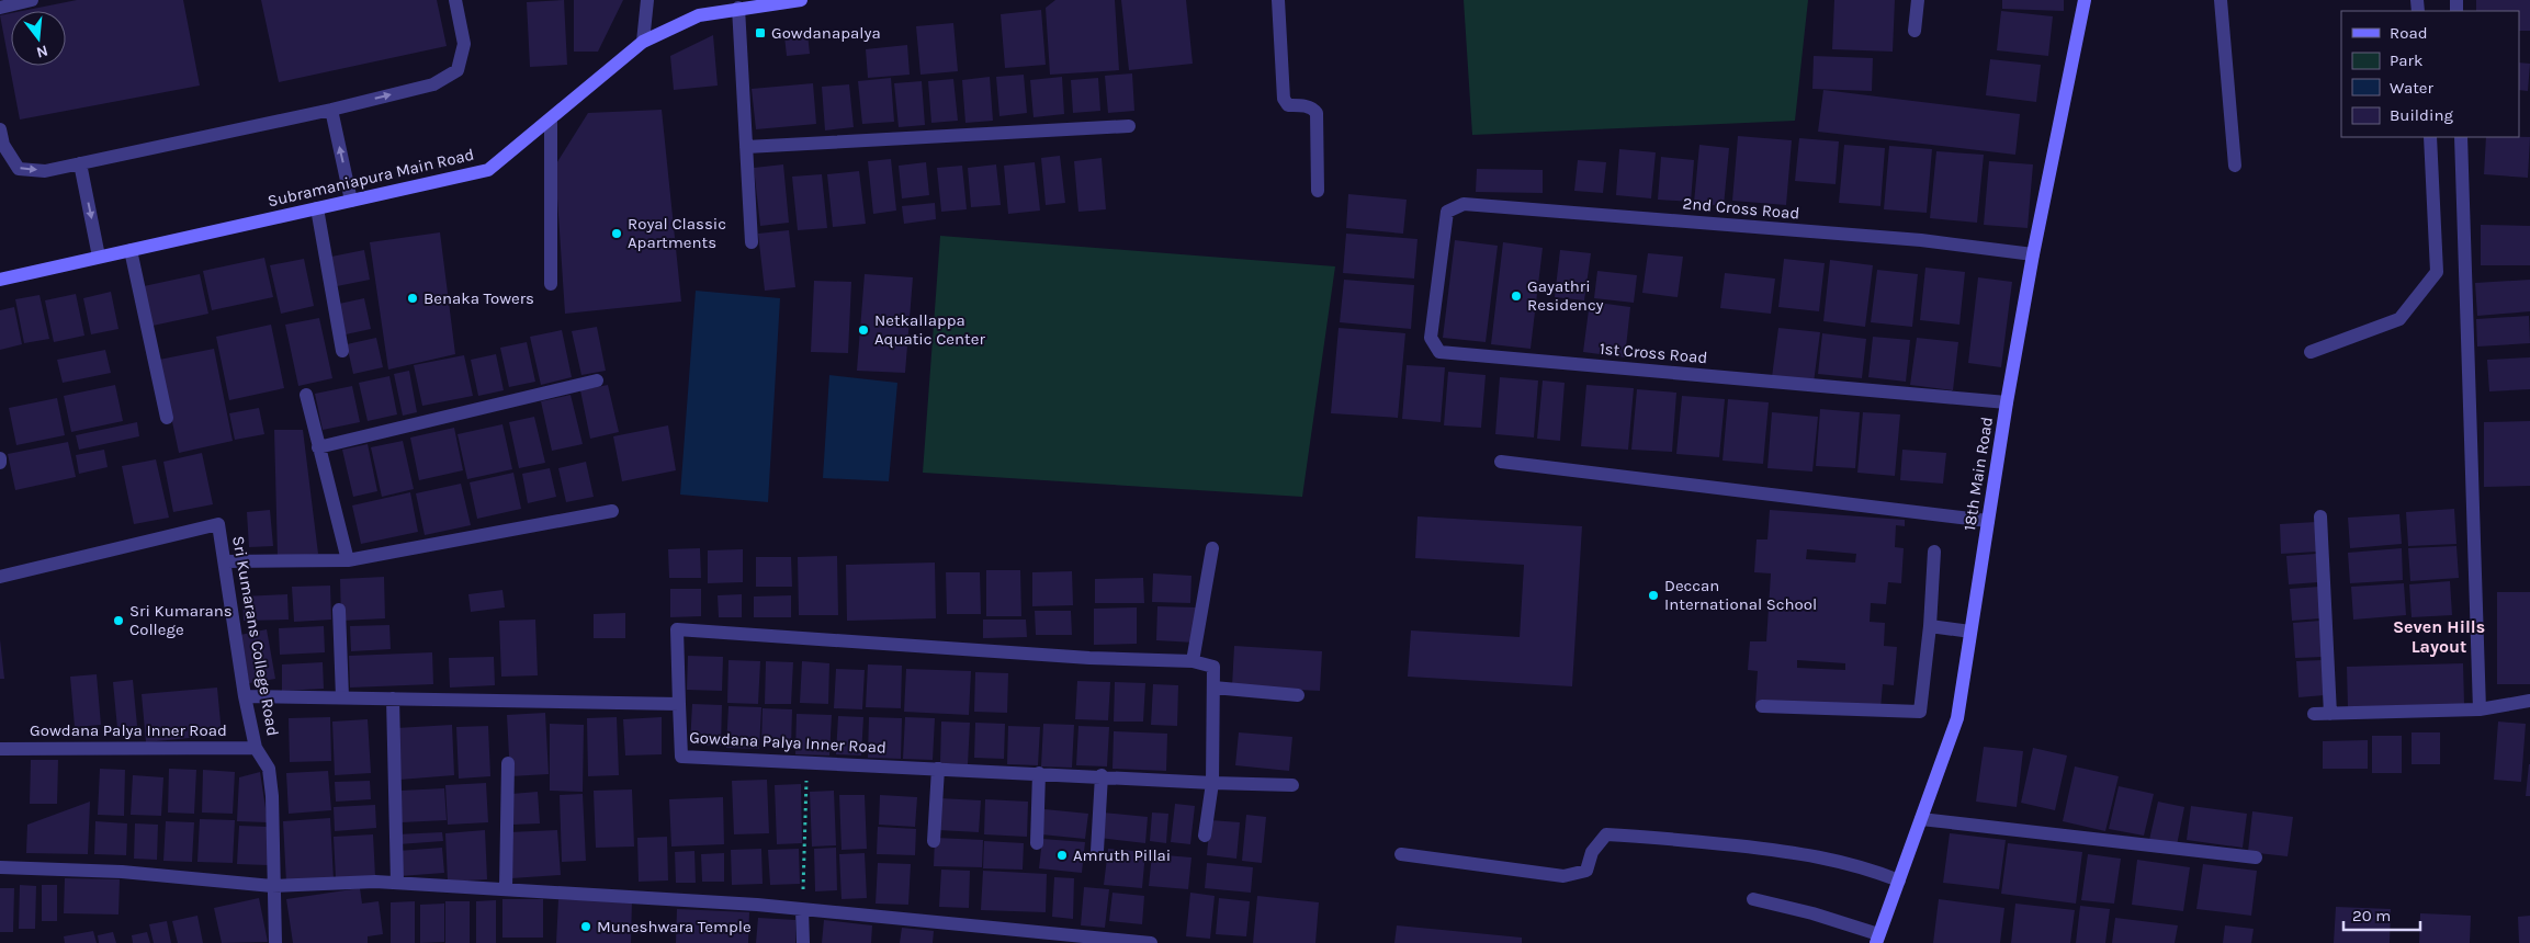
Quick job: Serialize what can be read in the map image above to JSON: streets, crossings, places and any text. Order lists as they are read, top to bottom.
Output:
{
  "streets": {
    "street": [
      "Subramaniapura Main Road",
      "2nd Cross Road",
      "1st Cross Road",
      "18th Main Road",
      "Sri Kumarans College Road",
      "Gowdana Palya Inner Road"
    ]
  },
  "crossings": [
    ["2nd Cross Road", "1st Cross Road"],
    ["2nd Cross Road", "18th Main Road"],
    ["1st Cross Road", "18th Main Road"],
    ["Sri Kumarans College Road", "Gowdana Palya Inner Road"]
  ],
  "districts": ["Seven Hills Layout"],
  "places": {
    "transit": ["Gowdanapalya"],
    "other": [
      "Royal Classic Apartments",
      "Gayathri Residency",
      "Benaka Towers",
      "Netkallappa Aquatic Center",
      "Deccan International School",
      "Sri Kumarans College",
      "Amruth Pillai",
      "Muneshwara Temple"
    ]
  },
  "legend": [
    "Road",
    "Park",
    "Water",
    "Building"
  ],
  "scale_bar": "20 m",
  "north": "bottom"
}
